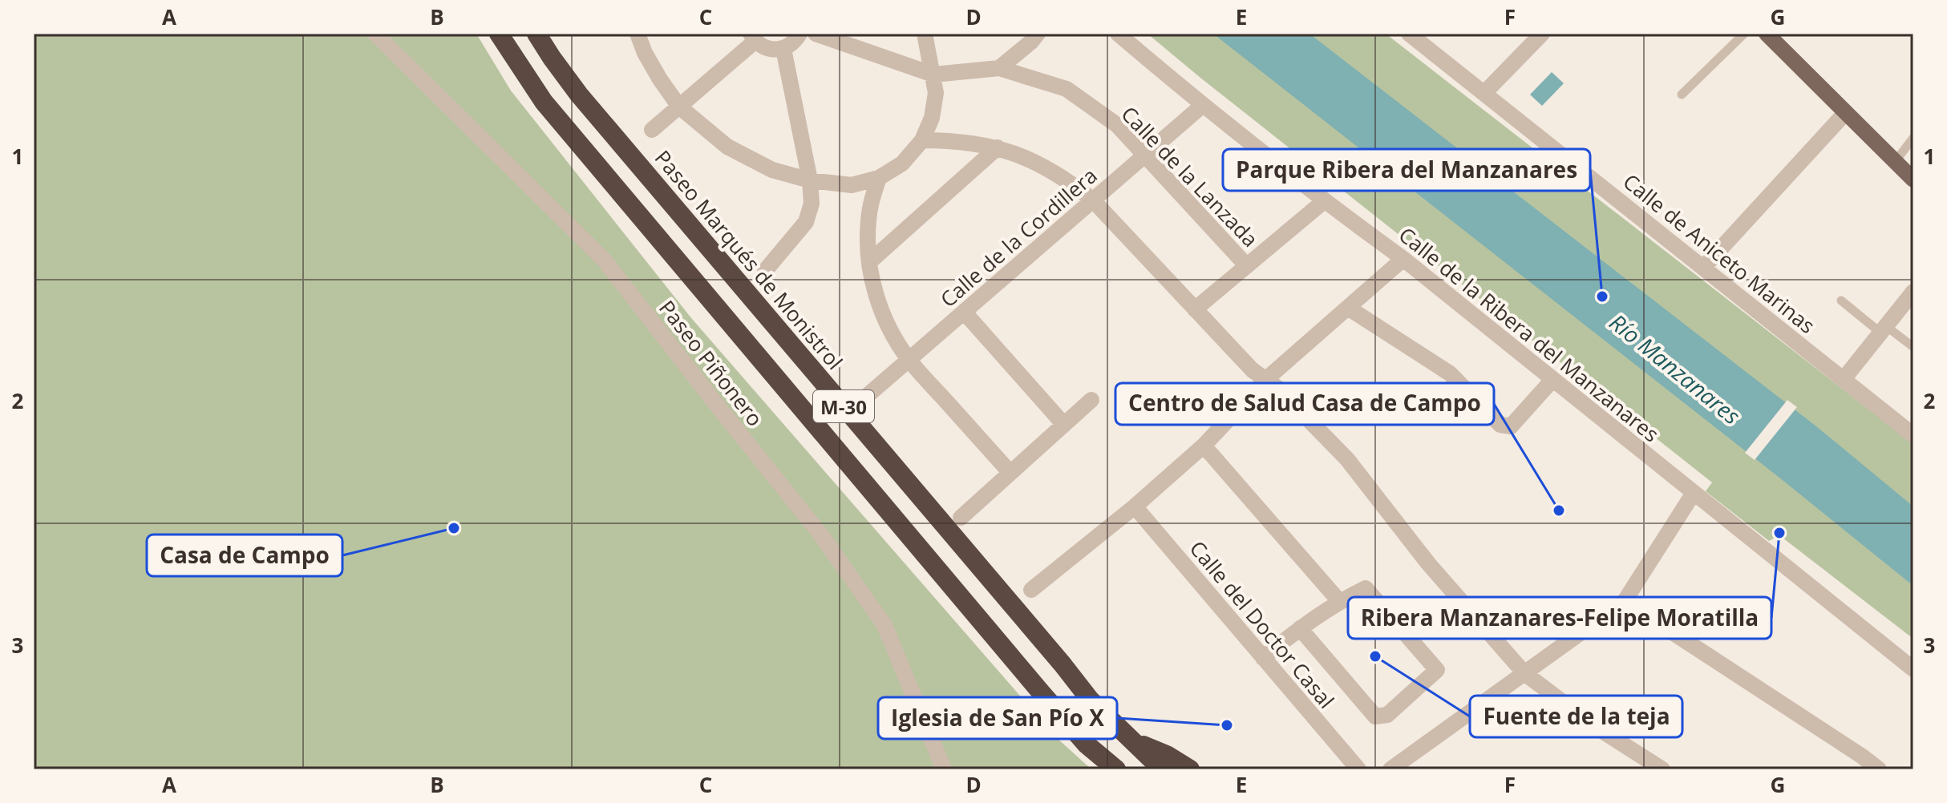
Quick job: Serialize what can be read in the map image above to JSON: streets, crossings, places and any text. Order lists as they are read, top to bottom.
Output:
{
  "streets": {
    "highway": ["Paseo Marqués de Monistrol", "M-30"],
    "street": [
      "Calle de la Lanzada",
      "Calle de la Cordillera",
      "Calle de Aniceto Marinas",
      "Calle de la Ribera del Manzanares",
      "Paseo Piñonero",
      "Calle del Doctor Casal"
    ]
  },
  "crossings": [
    ["Calle de la Lanzada", "Calle de la Cordillera"],
    ["Calle de la Cordillera", "Calle de la Ribera del Manzanares"]
  ],
  "water": ["Río Manzanares"],
  "places": [
    "Parque Ribera del Manzanares",
    "Centro de Salud Casa de Campo",
    "Casa de Campo",
    "Ribera Manzanares-Felipe Moratilla",
    "Fuente de la teja",
    "Iglesia de San Pío X"
  ],
  "grid": {
    "columns": [
      "A",
      "B",
      "C",
      "D",
      "E",
      "F",
      "G"
    ],
    "rows": ["1", "2", "3"]
  }
}
